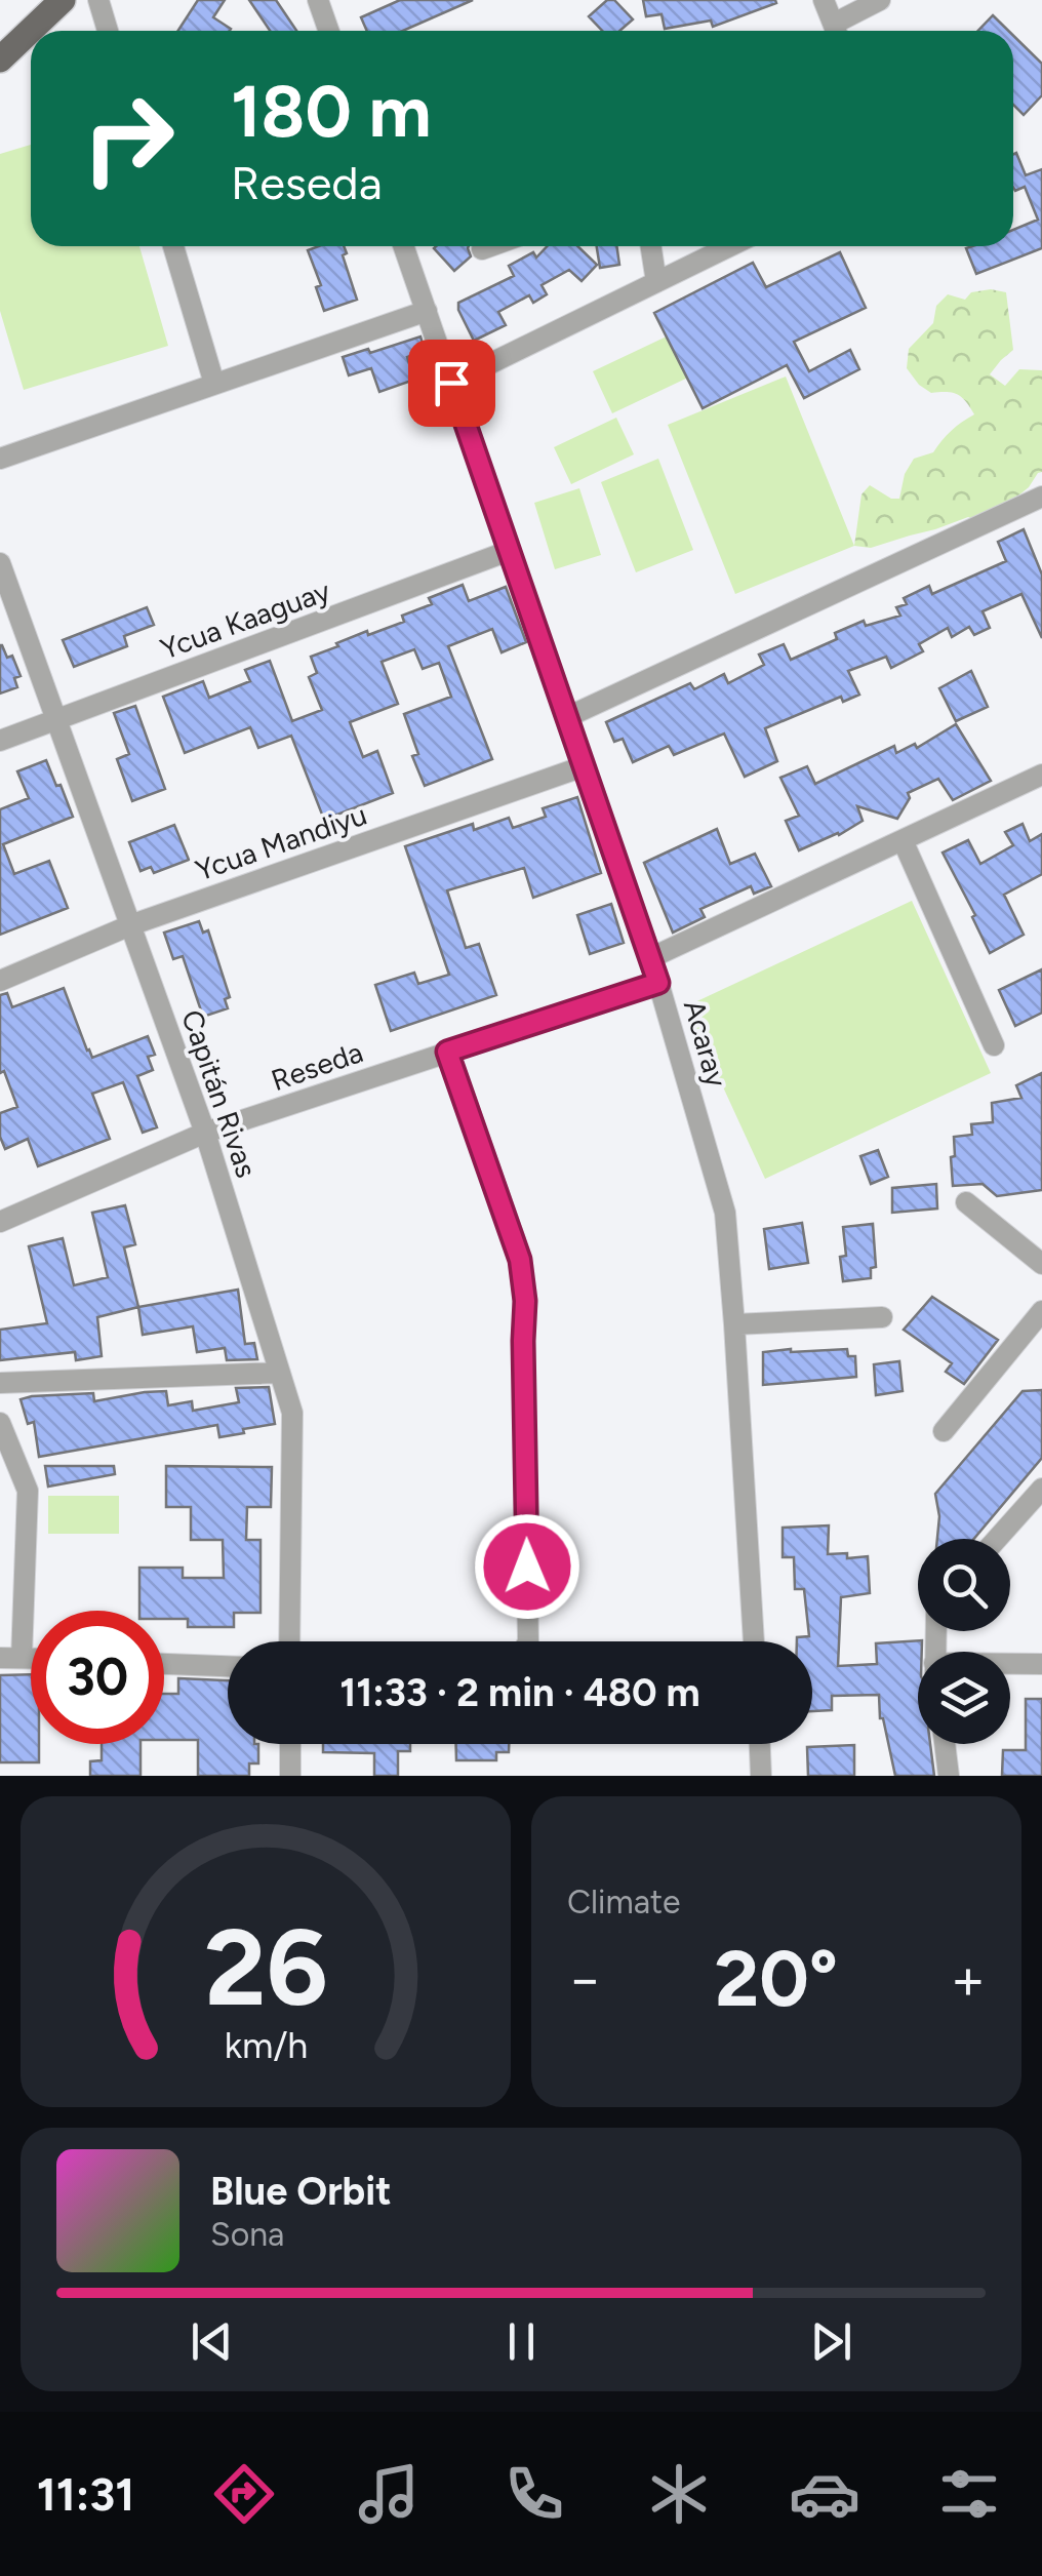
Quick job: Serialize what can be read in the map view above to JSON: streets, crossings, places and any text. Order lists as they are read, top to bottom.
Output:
{
  "streets": {
    "street": [
      "Ycua Kaaguay",
      "Ycua Mandiyu",
      "Acaray",
      "Reseda",
      "Capitán Rivas"
    ]
  },
  "crossings": [
    ["Ycua Kaaguay", "Acaray"],
    ["Ycua Kaaguay", "Capitán Rivas"],
    ["Ycua Mandiyu", "Acaray"],
    ["Ycua Mandiyu", "Capitán Rivas"],
    ["Acaray", "Reseda"],
    ["Reseda", "Capitán Rivas"]
  ],
  "page": {
    "turn": ["180 m", "Reseda"],
    "limit": "30",
    "trip": "11:33 · 2 min · 480 m",
    "tile": "Climate",
    "heat": ["−", "20°", "+"],
    "song": ["Blue Orbit", "Sona"],
    "tabs": "11:31",
    "gauge": ["26", "km/h"]
  }
}
